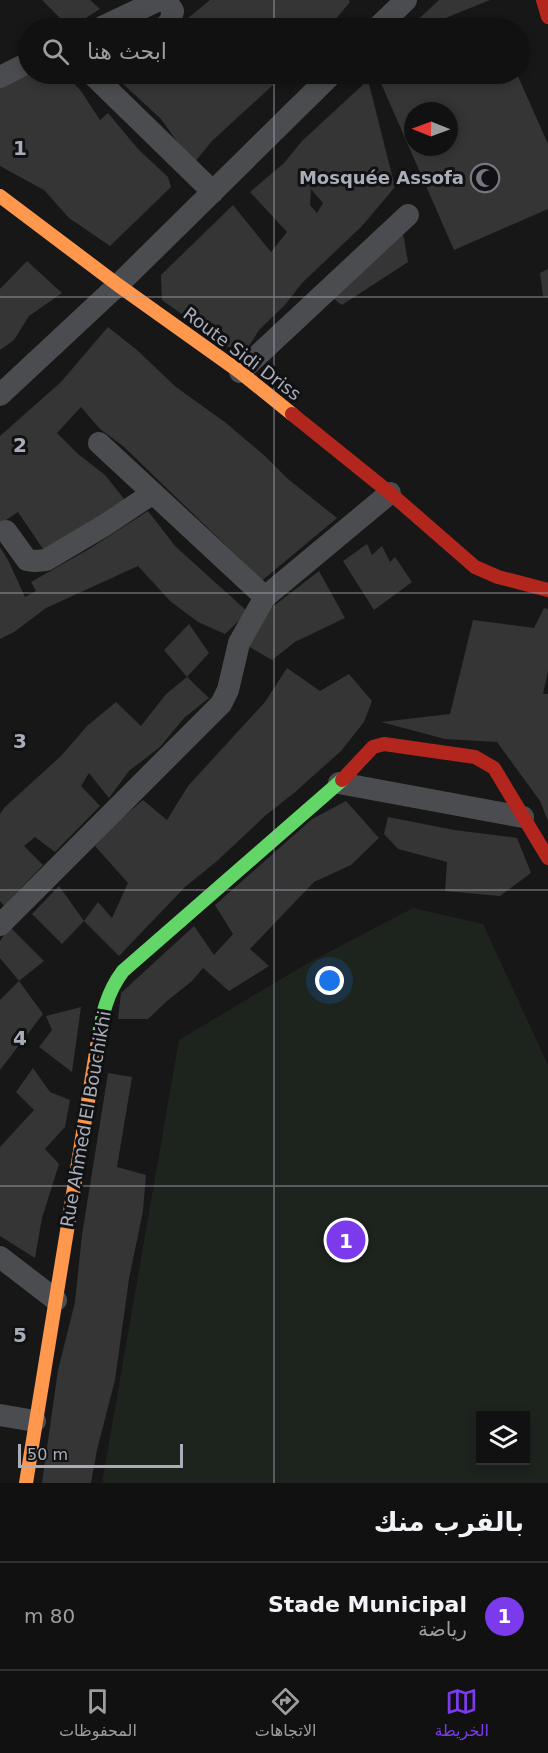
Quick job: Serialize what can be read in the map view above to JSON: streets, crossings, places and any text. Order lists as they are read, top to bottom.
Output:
{
  "streets": {
    "street": ["Route Sidi Driss", "Rue Ahmed El Bouchikhi"]
  },
  "places": {
    "mosque": ["Mosquée Assofa"]
  },
  "scale_bar": "50 m",
  "north": "left",
  "page": {
    "search": "ابحث هنا",
    "pins": "1",
    "scale": "50 m",
    "heading": "بالقرب منك",
    "list": [
      {
        "mark": "1",
        "name": "Stade Municipal",
        "note": "رياضة",
        "value": "80 m"
      }
    ],
    "nav": ["الخريطة", "الاتجاهات", "المحفوظات"]
  },
  "grid": {
    "rows": [
      "1",
      "2",
      "3",
      "4",
      "5"
    ]
  }
}
